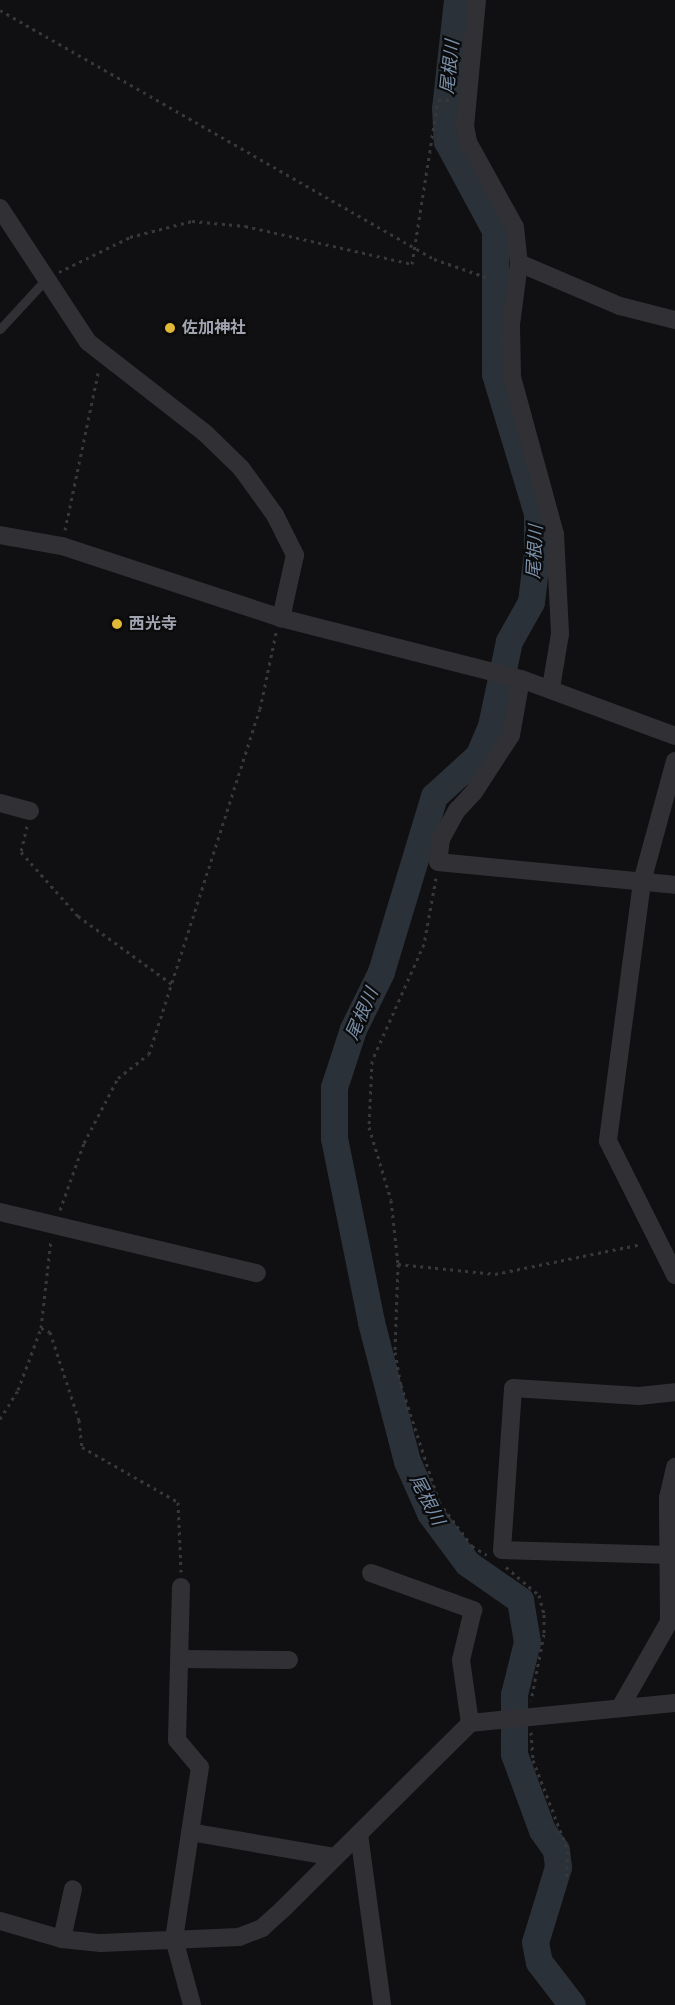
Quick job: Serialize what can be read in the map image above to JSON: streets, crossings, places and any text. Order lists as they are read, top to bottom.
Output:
{
  "water": ["尾根川"],
  "places": ["佐加神社", "西光寺"]
}
